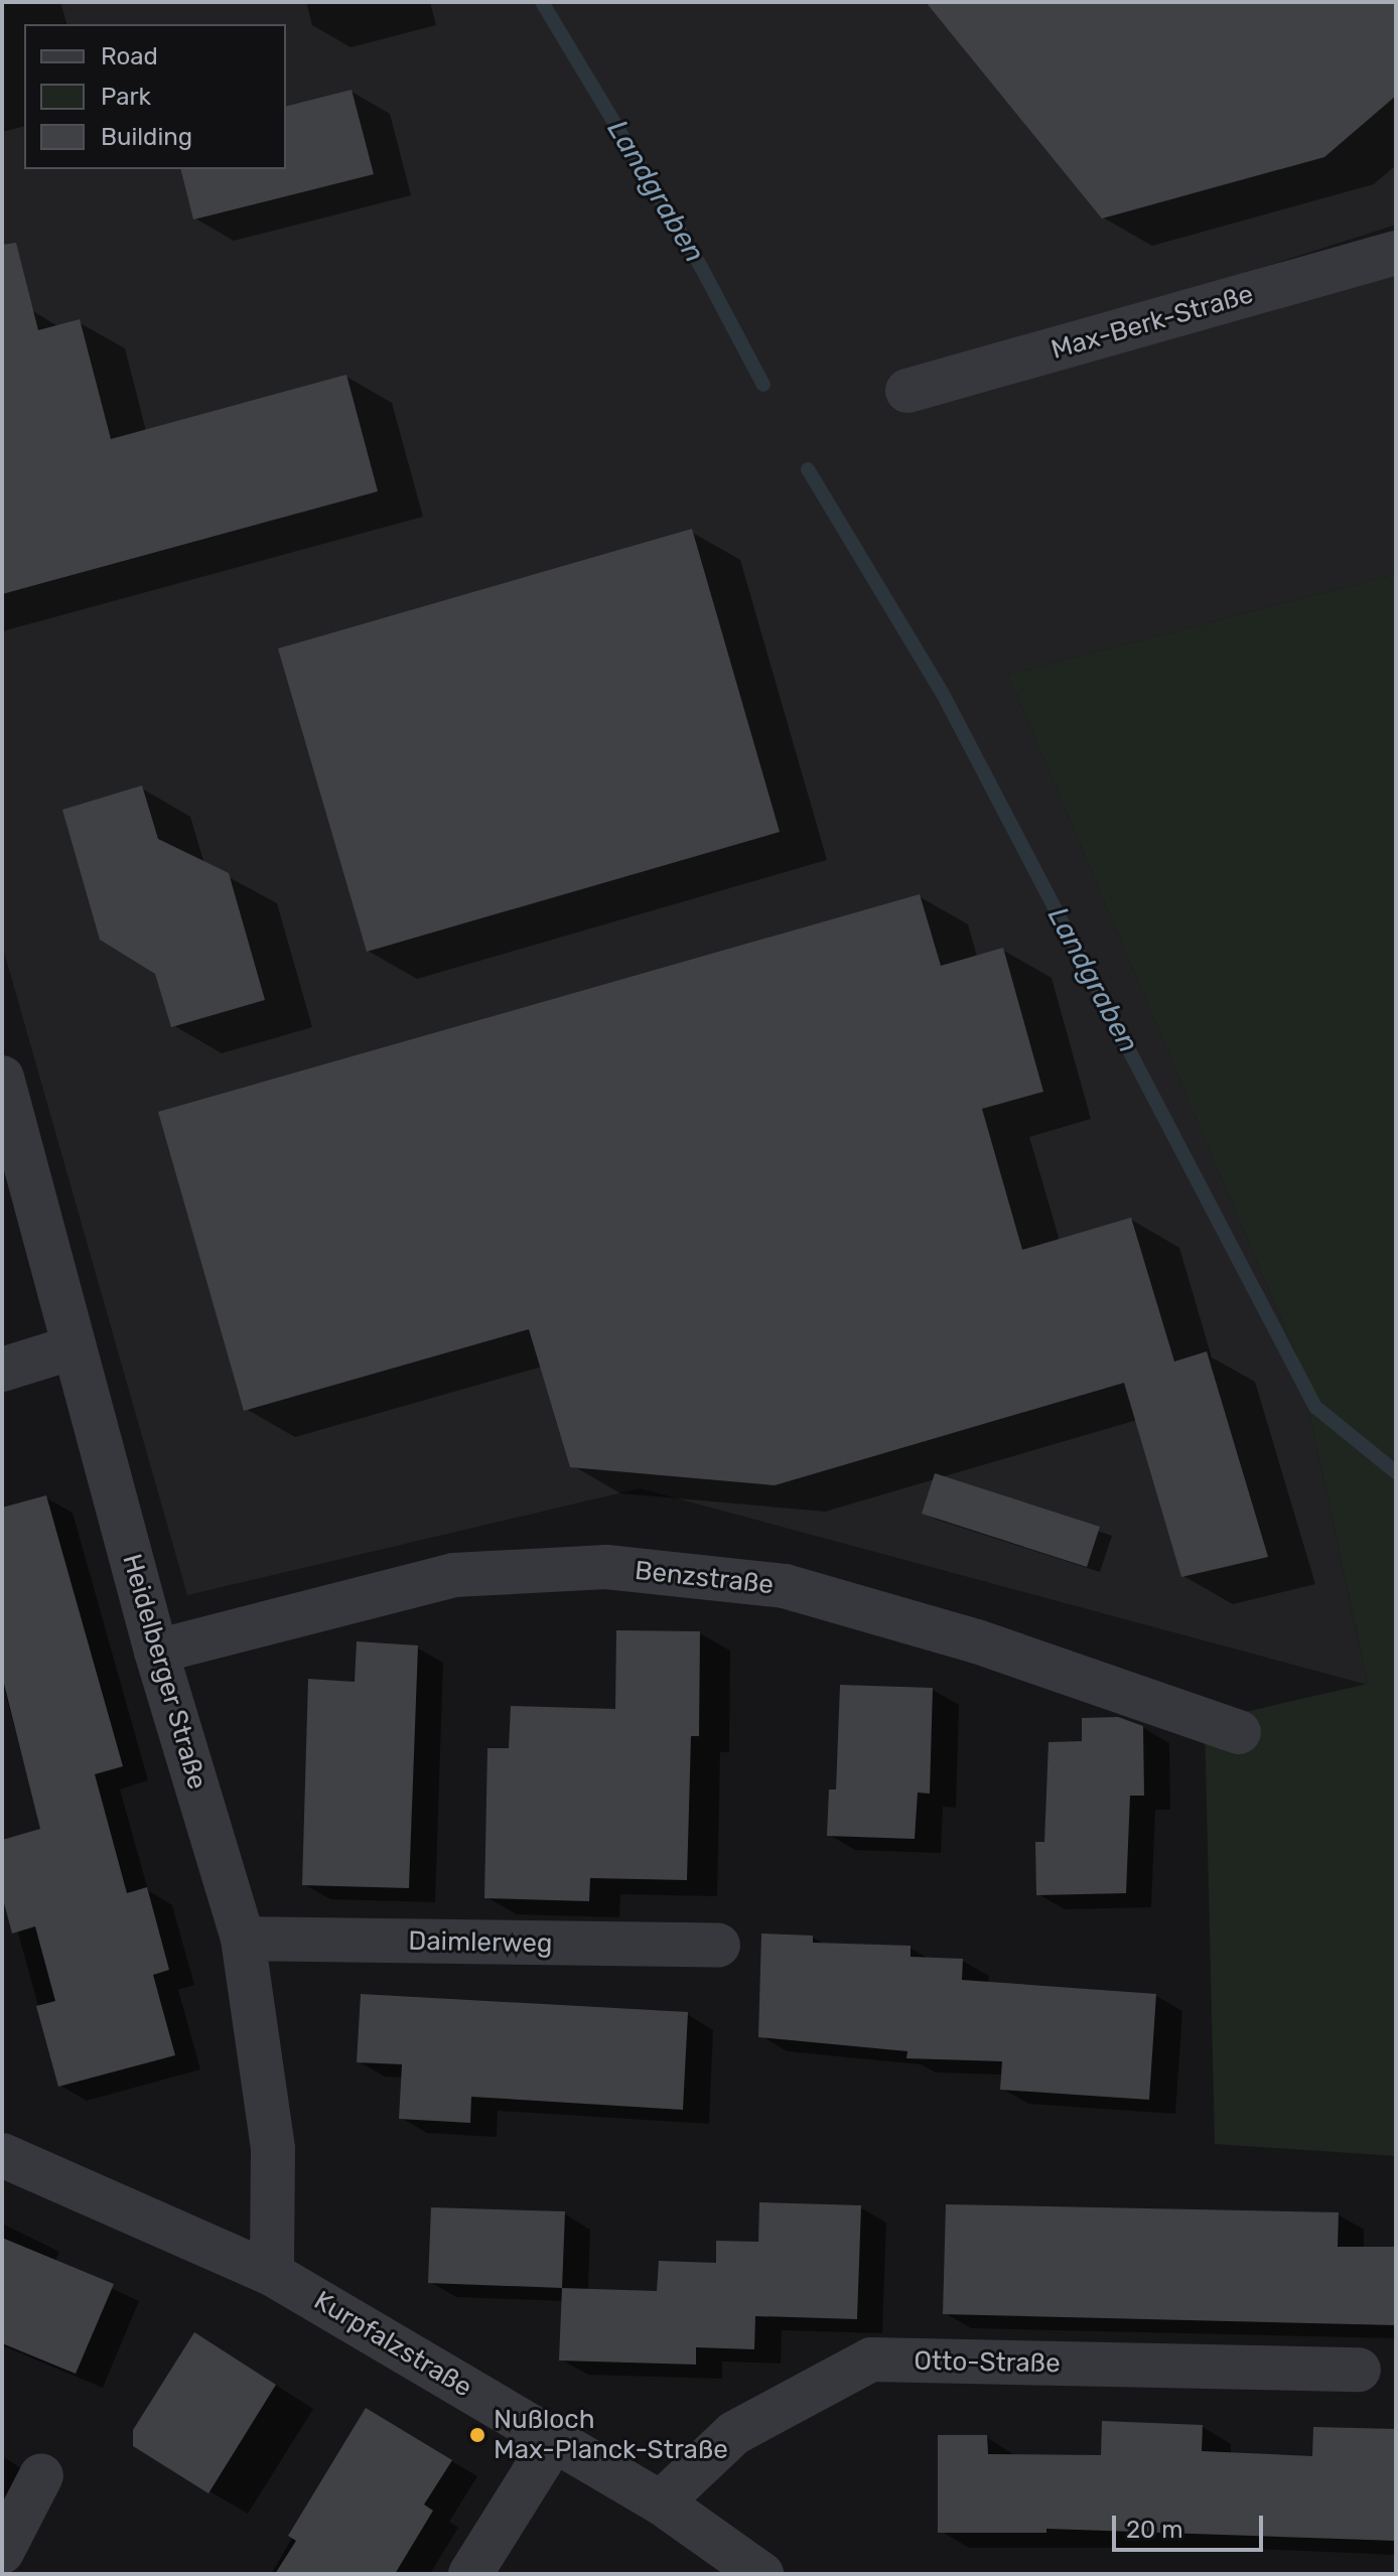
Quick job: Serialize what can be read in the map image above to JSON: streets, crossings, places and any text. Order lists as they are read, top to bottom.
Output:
{
  "streets": {
    "street": [
      "Max-Berk-Straße",
      "Benzstraße",
      "Heidelberger Straße",
      "Daimlerweg",
      "Kurpfalzstraße",
      "Otto-Straße"
    ]
  },
  "crossings": [
    ["Benzstraße", "Heidelberger Straße"],
    ["Heidelberger Straße", "Daimlerweg"],
    ["Heidelberger Straße", "Kurpfalzstraße"],
    ["Kurpfalzstraße", "Otto-Straße"]
  ],
  "water": ["Landgraben"],
  "places": ["Nußloch Max-Planck-Straße"],
  "legend": ["Road", "Park", "Building"],
  "scale_bar": "20 m"
}
